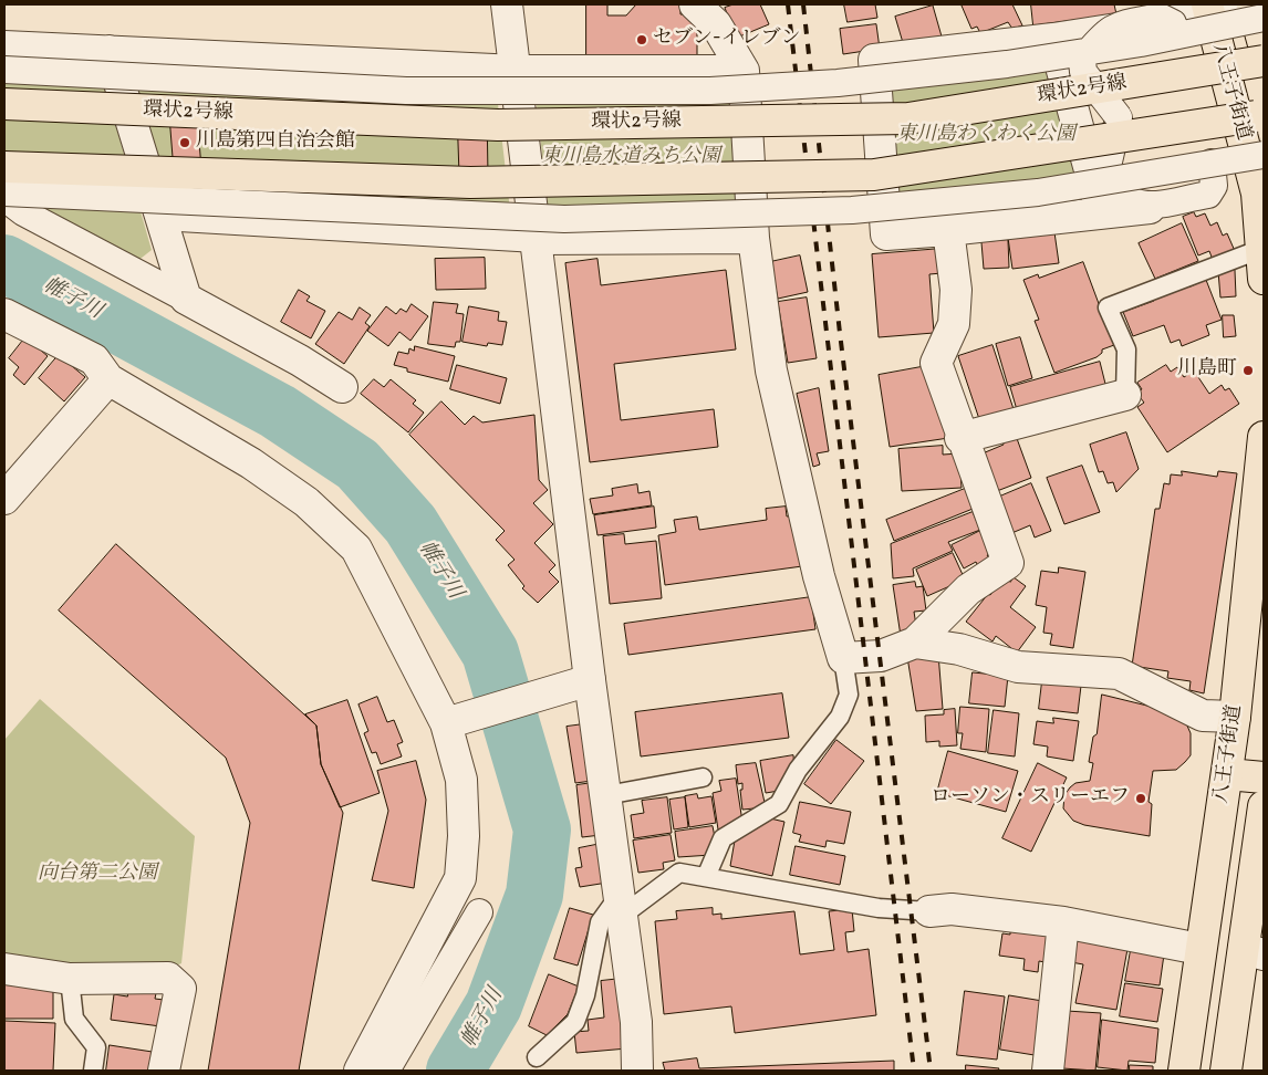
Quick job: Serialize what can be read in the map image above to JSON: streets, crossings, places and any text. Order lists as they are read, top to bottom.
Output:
{
  "streets": {
    "main road": ["環状2号線", "八王子街道"]
  },
  "water": ["帷子川"],
  "parks": ["東川島わくわく公園", "東川島水道みち公園", "向台第二公園"],
  "places": [
    "セブン-イレブン",
    "川島第四自治会館",
    "川島町",
    "ローソン・スリーエフ"
  ]
}
